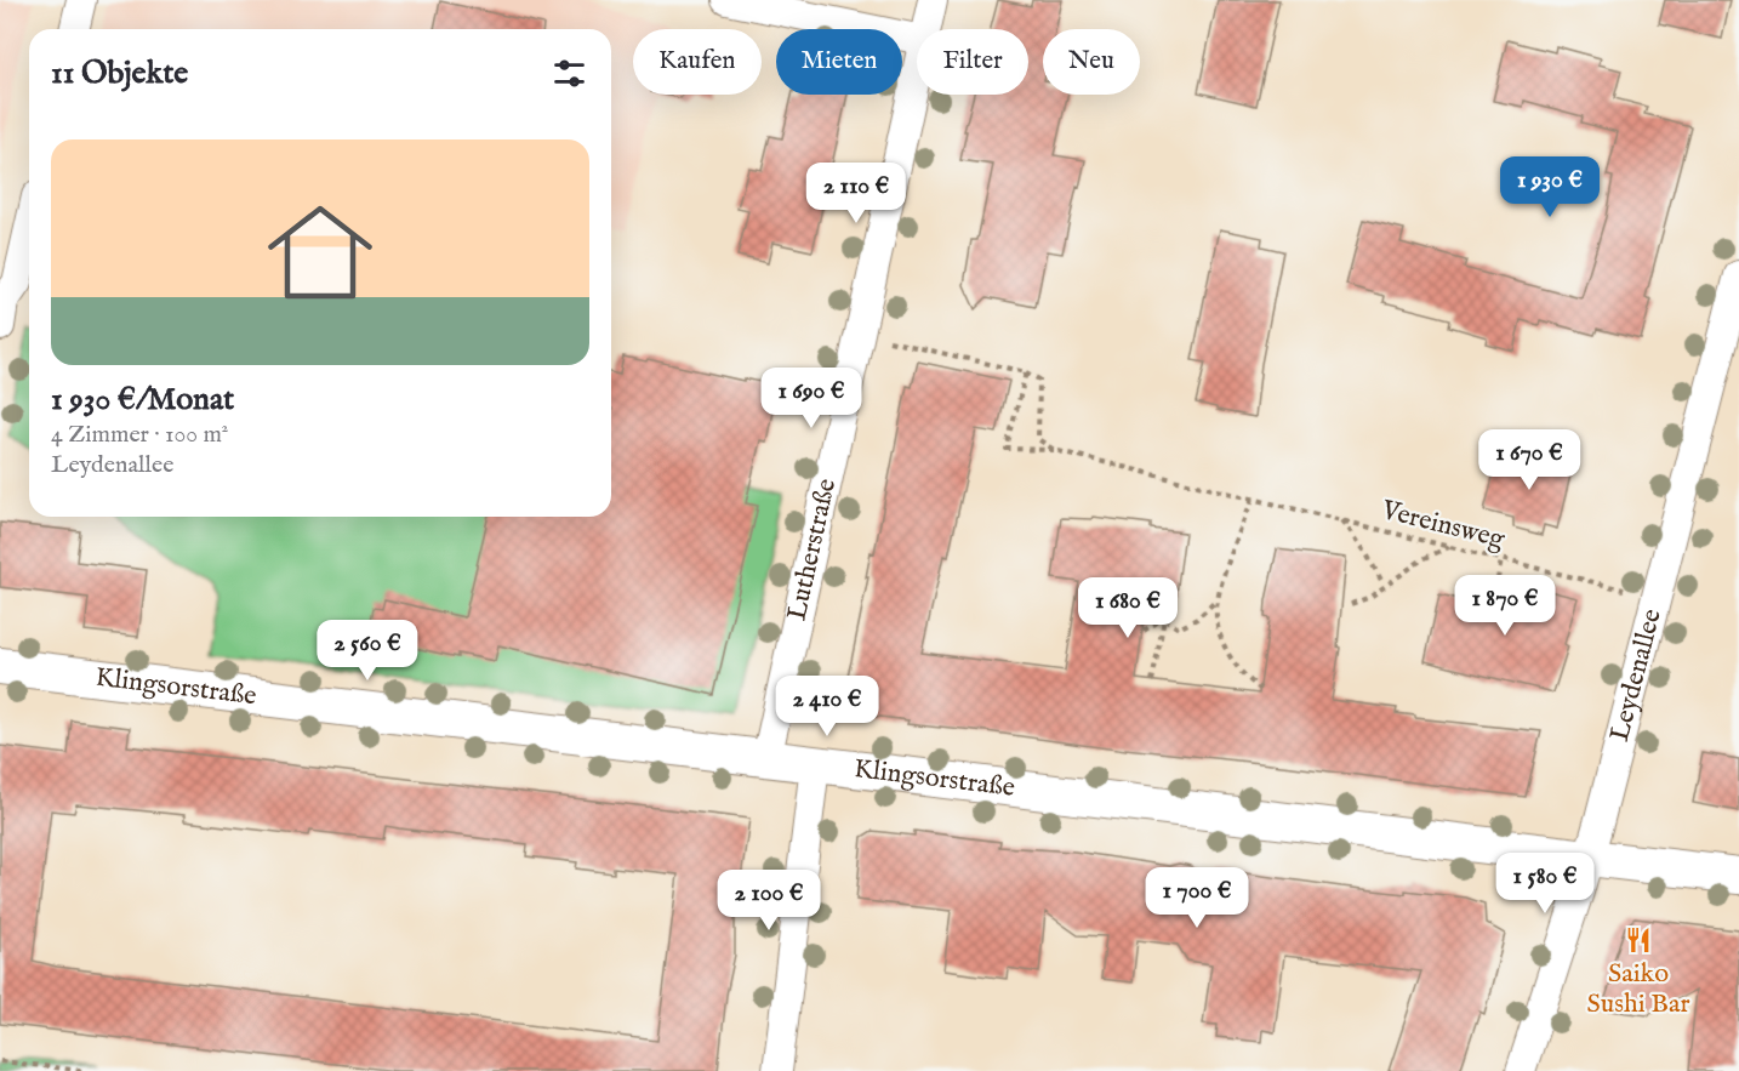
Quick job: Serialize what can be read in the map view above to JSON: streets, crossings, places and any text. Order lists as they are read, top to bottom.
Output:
{
  "streets": {
    "street": ["Lutherstraße", "Leydenallee", "Klingsorstraße"],
    "path": ["Vereinsweg"]
  },
  "crossings": [
    ["Lutherstraße", "Klingsorstraße"],
    ["Leydenallee", "Klingsorstraße"]
  ],
  "places": {
    "restaurant": ["Saiko Sushi Bar"]
  },
  "page": {
    "chip": [
      "Kaufen",
      "Mieten",
      "Filter",
      "Neu"
    ],
    "heading": "11 Objekte",
    "list": [
      {
        "name": "1 930 €/Monat",
        "note": "4 Zimmer · 100 m² · Leydenallee"
      }
    ],
    "price": [
      "1 930 €",
      "2 110 €",
      "1 690 €",
      "1 670 €",
      "1 870 €",
      "1 680 €",
      "2 560 €",
      "2 410 €",
      "1 580 €",
      "1 700 €",
      "2 100 €"
    ]
  }
}
